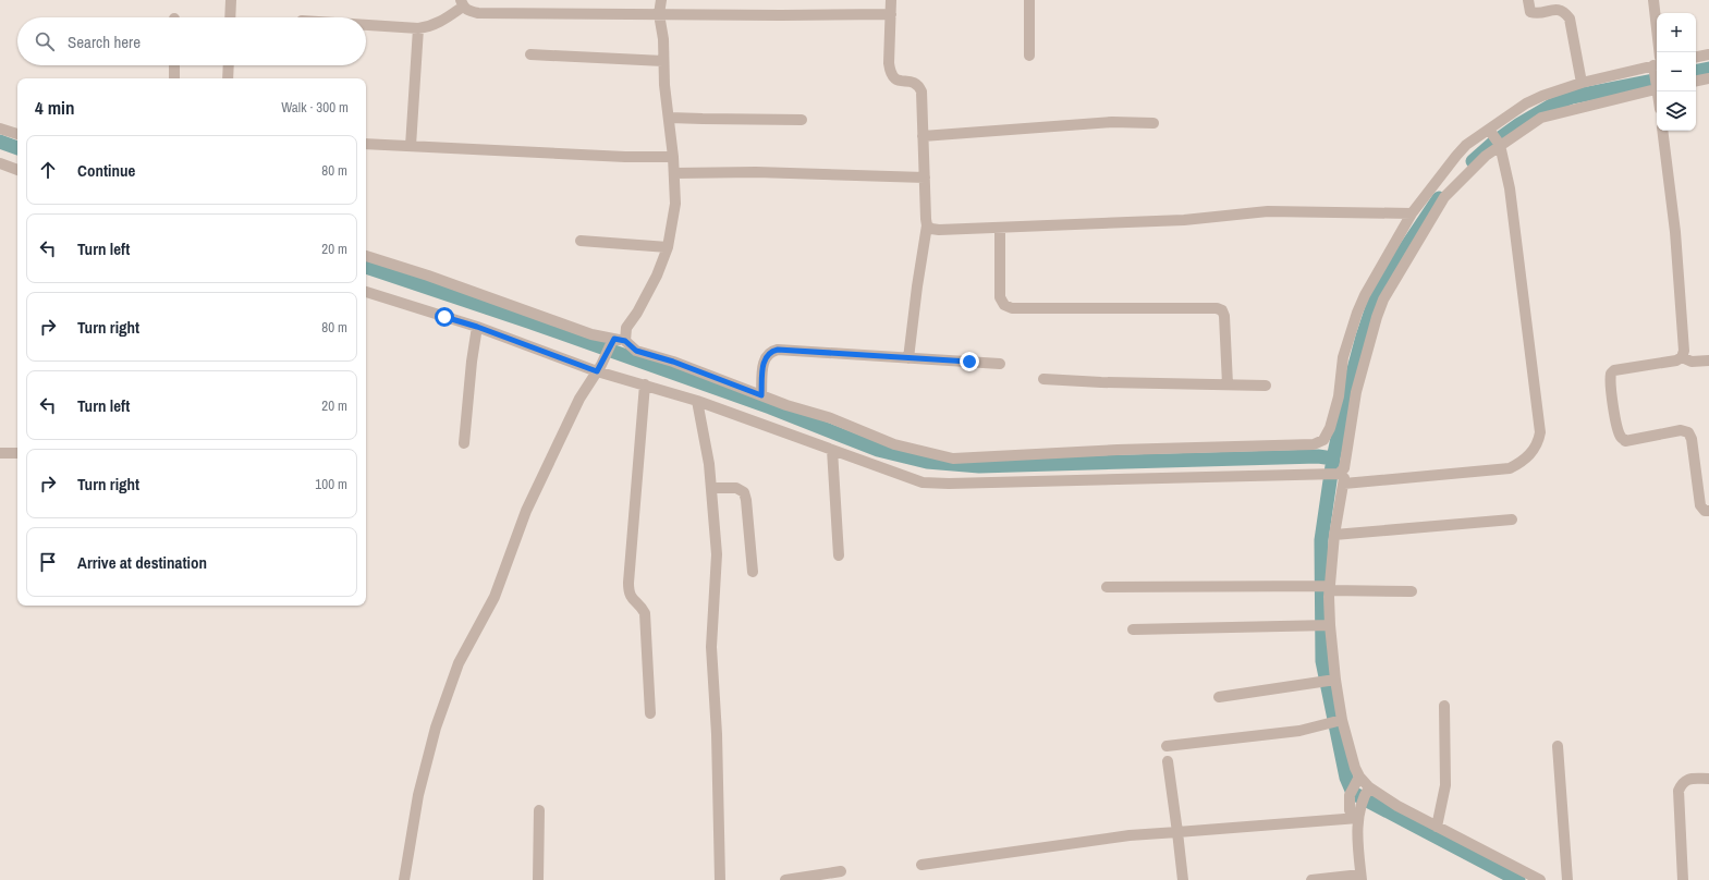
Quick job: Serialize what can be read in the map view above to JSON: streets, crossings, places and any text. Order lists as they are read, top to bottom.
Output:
{
  "page": {
    "map_buttons": ["+", "−"],
    "search": "Search here",
    "heading": ["4 min", "Walk · 300 m"],
    "list": [
      ["Continue", "80 m"],
      ["Turn left", "20 m"],
      ["Turn right", "80 m"],
      ["Turn left", "20 m"],
      ["Turn right", "100 m"],
      "Arrive at destination"
    ]
  }
}
